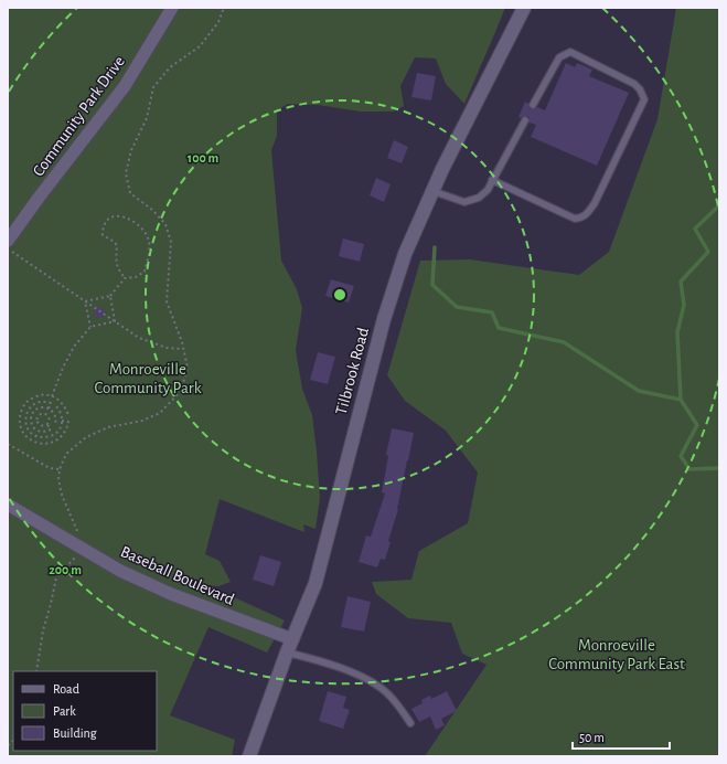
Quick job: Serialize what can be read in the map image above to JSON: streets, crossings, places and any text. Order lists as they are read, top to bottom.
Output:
{
  "streets": {
    "street": ["Community Park Drive", "Tilbrook Road", "Baseball Boulevard"]
  },
  "crossings": [
    ["Tilbrook Road", "Baseball Boulevard"]
  ],
  "parks": ["Monroeville Community Park", "Monroeville Community Park East"],
  "legend": ["Road", "Park", "Building"],
  "scale_bar": "50 m",
  "rings": ["100 m", "200 m"]
}
